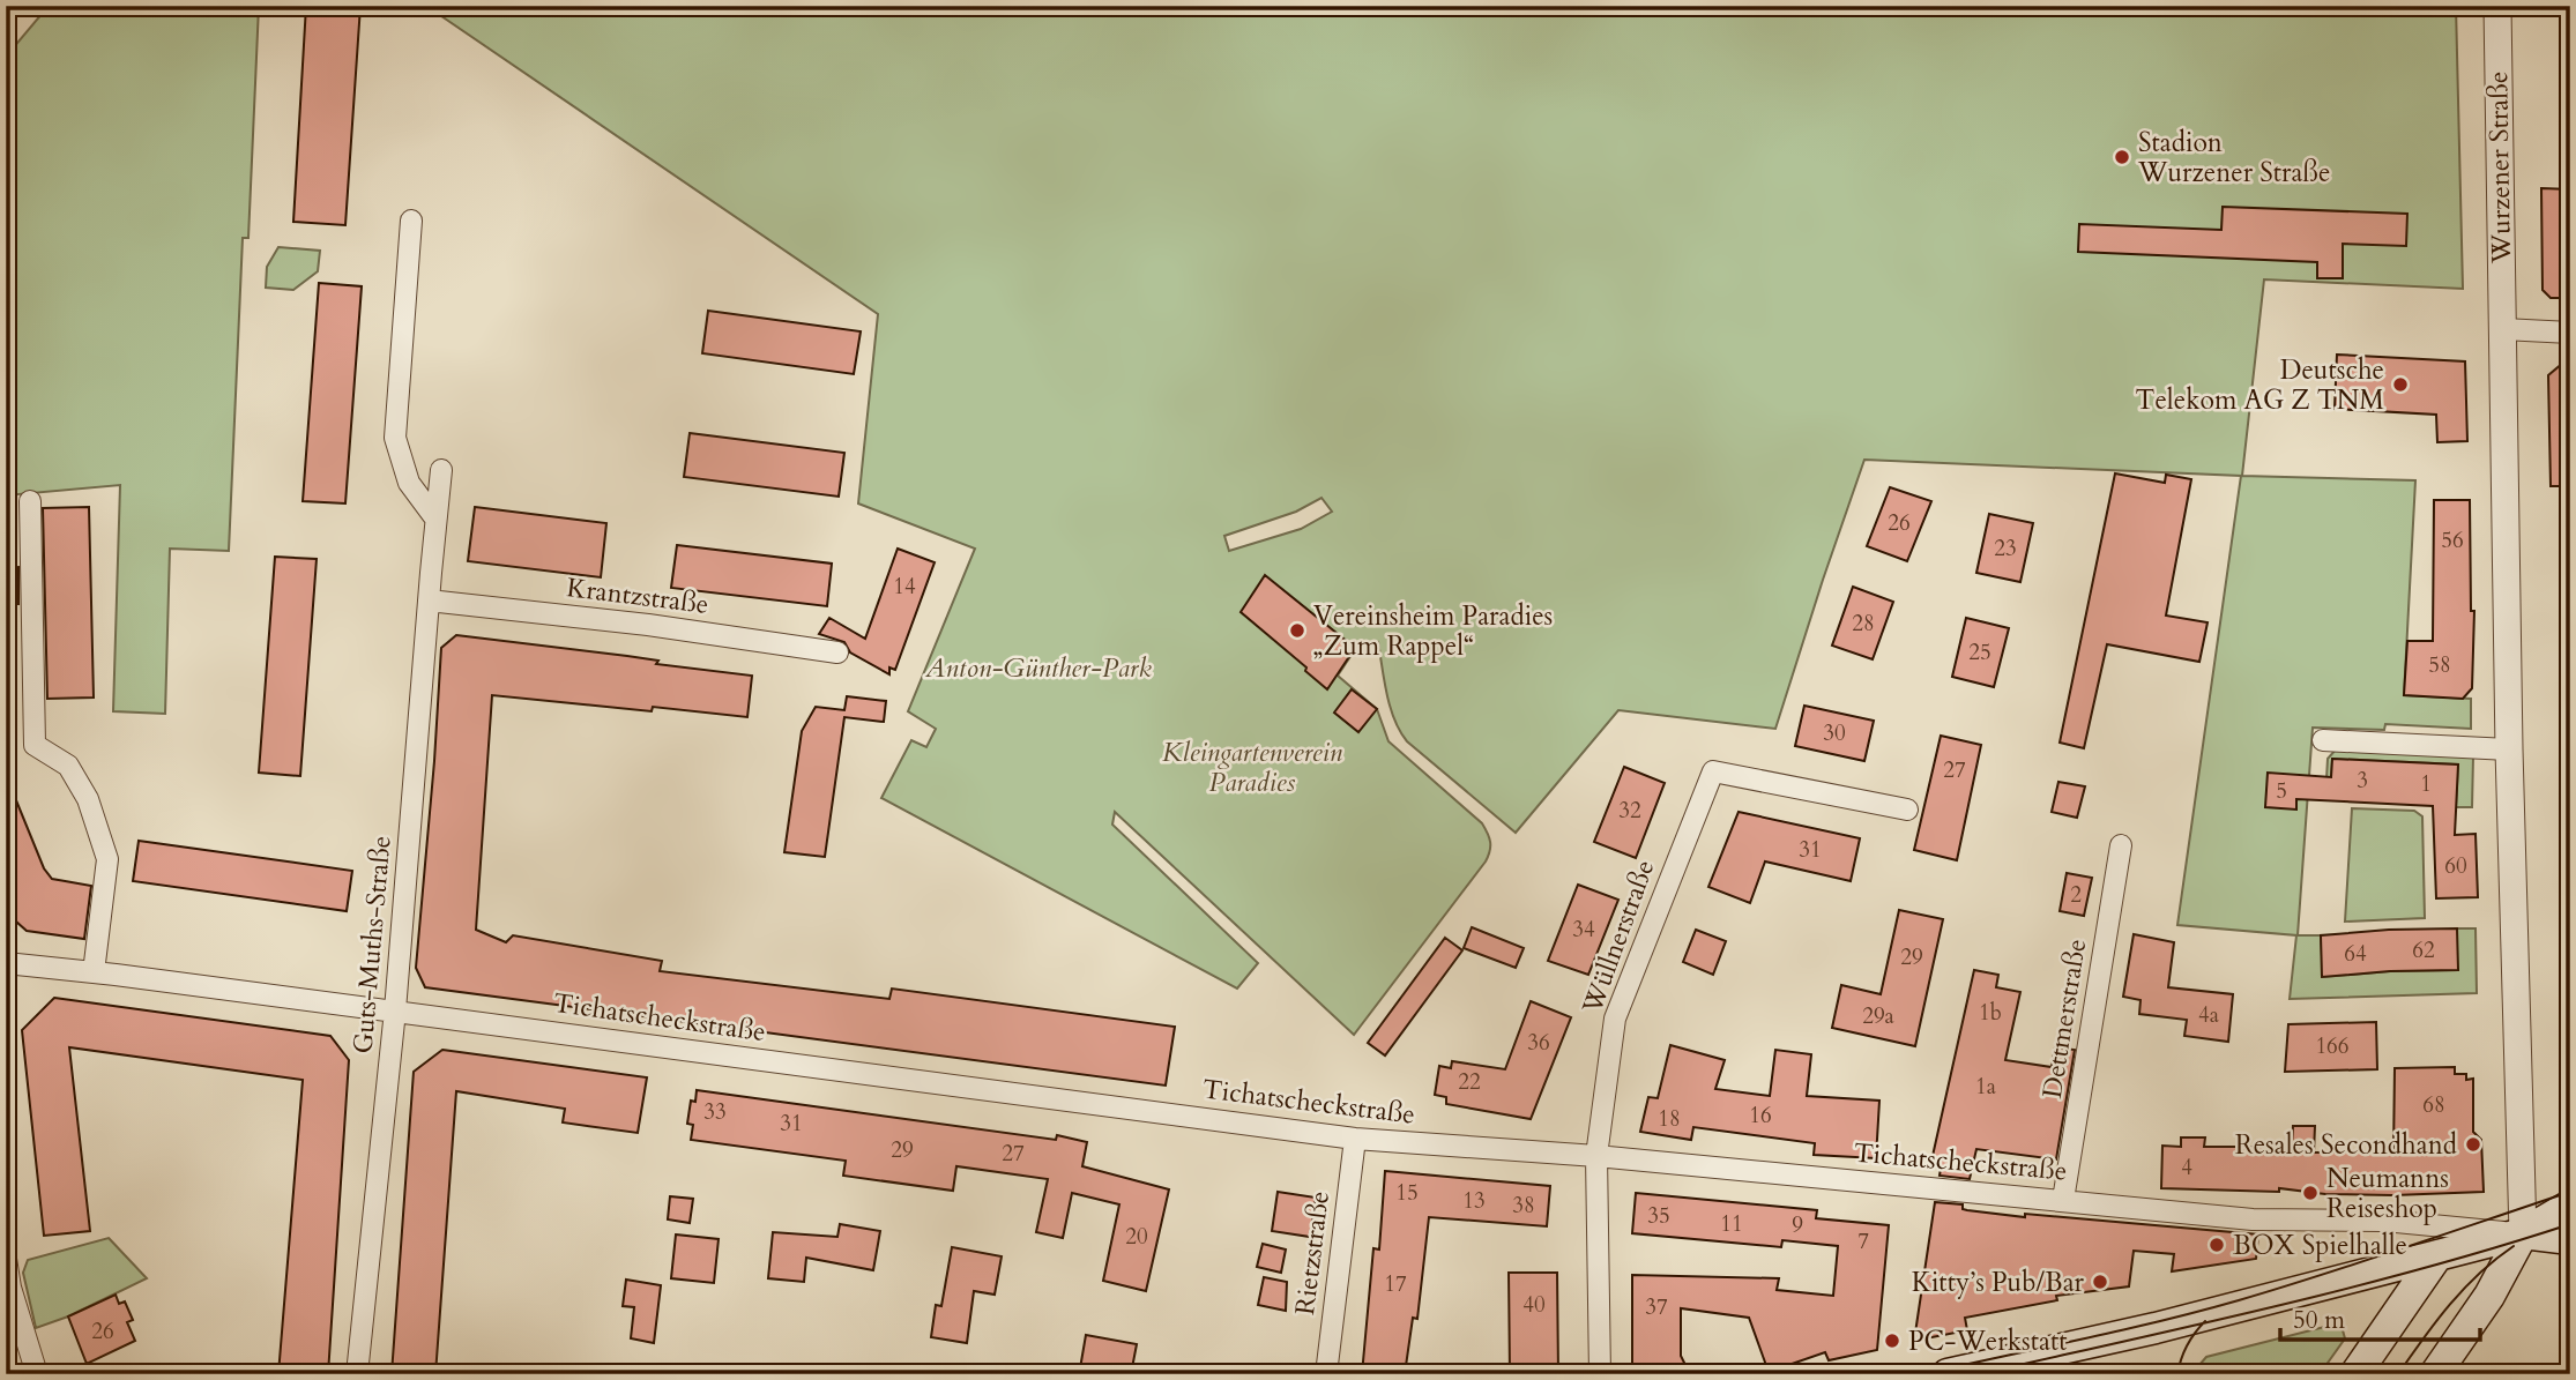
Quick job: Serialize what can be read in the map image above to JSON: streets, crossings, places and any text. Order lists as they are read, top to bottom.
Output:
{
  "streets": {
    "street": [
      "Wurzener Straße",
      "Krantzstraße",
      "Wüllnerstraße",
      "Guts-Muths-Straße",
      "Tichatscheckstraße",
      "Dettmerstraße",
      "Rietzstraße"
    ]
  },
  "crossings": [
    ["Wurzener Straße", "Tichatscheckstraße"],
    ["Krantzstraße", "Guts-Muths-Straße"],
    ["Wüllnerstraße", "Tichatscheckstraße"],
    ["Guts-Muths-Straße", "Tichatscheckstraße"],
    ["Tichatscheckstraße", "Dettmerstraße"],
    ["Tichatscheckstraße", "Rietzstraße"]
  ],
  "parks": ["Anton-Günther-Park", "Kleingartenverein Paradies"],
  "places": [
    "Stadion Wurzener Straße",
    "Deutsche Telekom AG Z TNM",
    "Vereinsheim Paradies „Zum Rappel“",
    "Resales Secondhand",
    "Neumanns Reiseshop",
    "BOX Spielhalle",
    "Kitty’s Pub/Bar",
    "PC-Werkstatt"
  ],
  "house_numbers": [
    "26",
    "56",
    "23",
    "14",
    "28",
    "25",
    "58",
    "30",
    "27",
    "3",
    "1",
    "5",
    "32",
    "31",
    "60",
    "2",
    "34",
    "62",
    "64",
    "29",
    "1b",
    "4a",
    "29a",
    "36",
    "166",
    "22",
    "1a",
    "68",
    "33",
    "16",
    "18",
    "31",
    "29",
    "27",
    "4",
    "15",
    "13",
    "38",
    "35",
    "11",
    "9",
    "20",
    "7",
    "17",
    "40",
    "37",
    "26"
  ],
  "scale_bar": "50 m"
}
